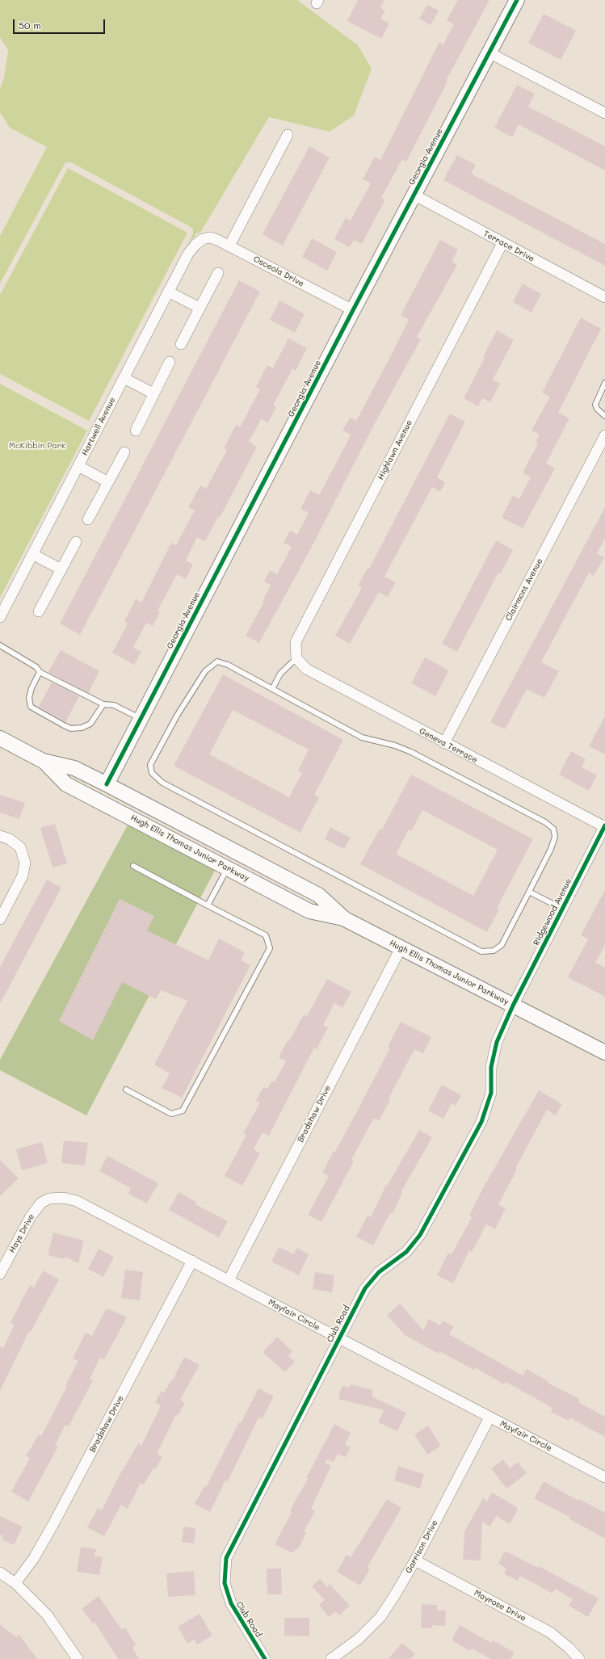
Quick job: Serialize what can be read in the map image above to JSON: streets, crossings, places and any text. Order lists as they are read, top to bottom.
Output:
{
  "streets": {
    "main road": ["Georgia Avenue", "Hugh Ellis Thomas Junior Parkway"],
    "street": [
      "Terrace Drive",
      "Osceola Drive",
      "Hartwell Avenue",
      "Highlawn Avenue",
      "Clairmont Avenue",
      "Geneva Terrace",
      "Ridgewood Avenue",
      "Bradshaw Drive",
      "Hays Drive",
      "Mayfair Circle",
      "Club Road",
      "Garrison Drive",
      "Mayrose Drive"
    ]
  },
  "crossings": [
    ["Georgia Avenue", "Terrace Drive"],
    ["Georgia Avenue", "Osceola Drive"],
    ["Georgia Avenue", "Hugh Ellis Thomas Junior Parkway"],
    ["Terrace Drive", "Highlawn Avenue"],
    ["Osceola Drive", "Hartwell Avenue"],
    ["Highlawn Avenue", "Geneva Terrace"],
    ["Clairmont Avenue", "Geneva Terrace"],
    ["Geneva Terrace", "Ridgewood Avenue"],
    ["Hugh Ellis Thomas Junior Parkway", "Ridgewood Avenue"],
    ["Hugh Ellis Thomas Junior Parkway", "Bradshaw Drive"],
    ["Hugh Ellis Thomas Junior Parkway", "Club Road"],
    ["Ridgewood Avenue", "Club Road"],
    ["Bradshaw Drive", "Mayfair Circle"],
    ["Hays Drive", "Mayfair Circle"],
    ["Mayfair Circle", "Club Road"],
    ["Mayfair Circle", "Garrison Drive"],
    ["Garrison Drive", "Mayrose Drive"]
  ],
  "parks": ["McKibbin Park"],
  "scale_bar": "50 m"
}
